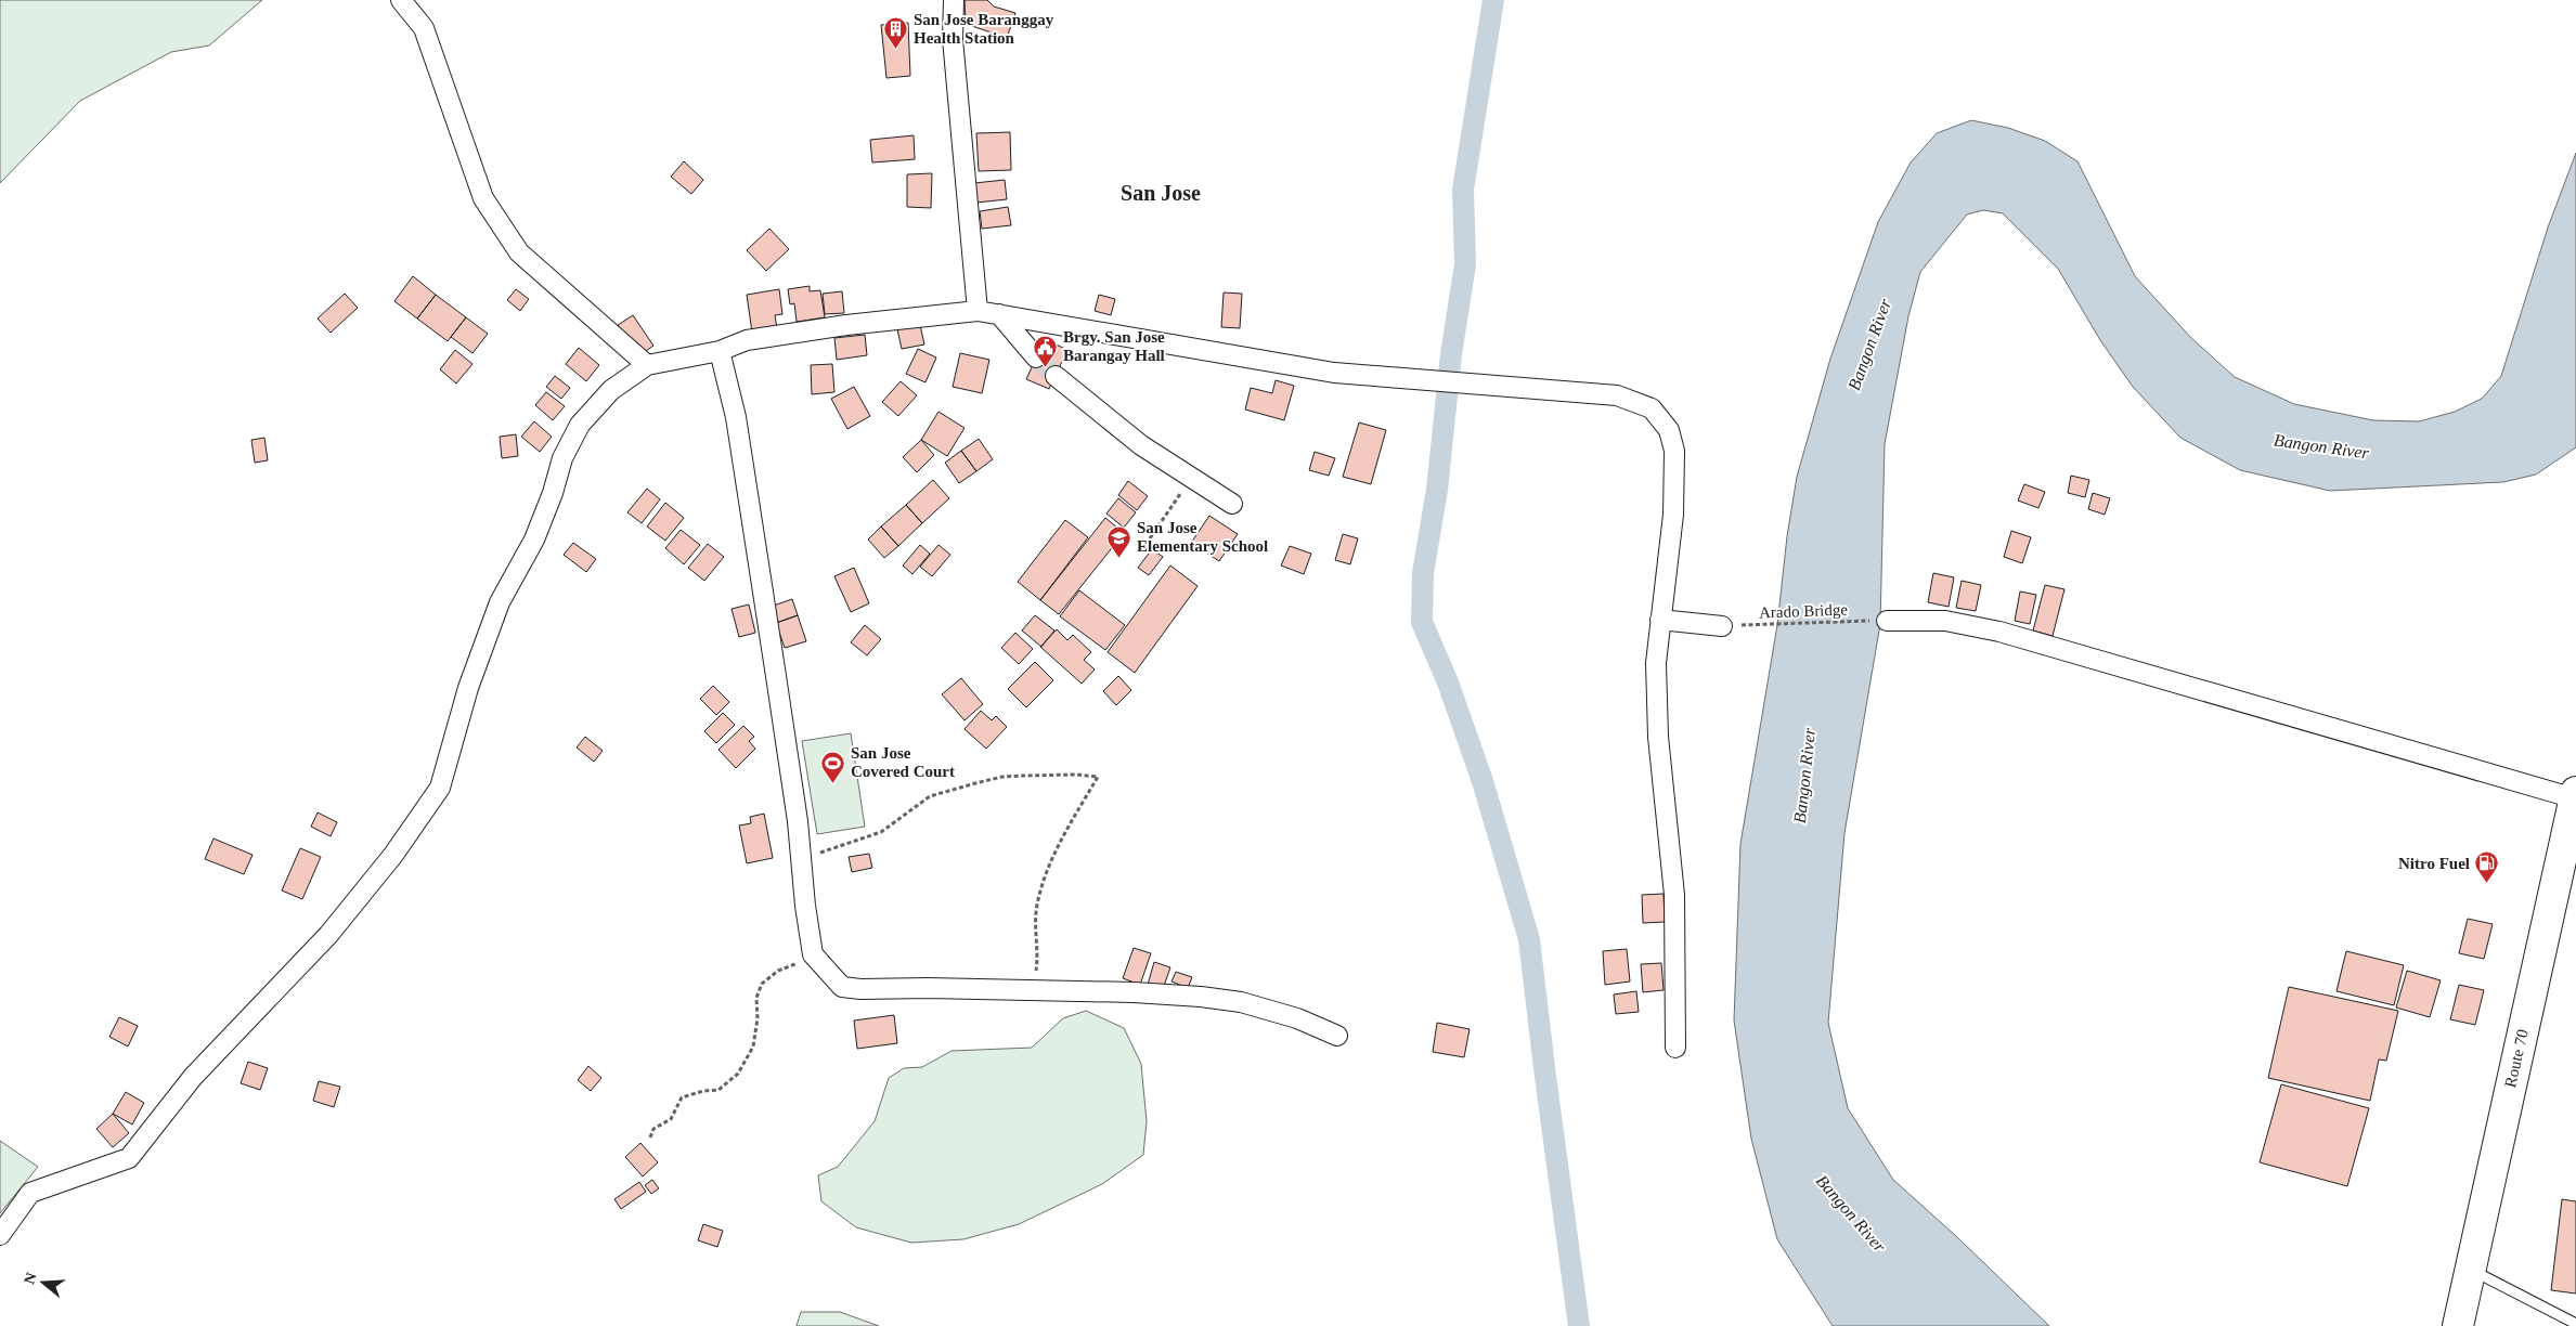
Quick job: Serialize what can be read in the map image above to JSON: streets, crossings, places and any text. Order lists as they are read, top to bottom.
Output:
{
  "streets": {
    "highway": ["Route 70"],
    "path": ["Arado Bridge"]
  },
  "districts": ["San Jose"],
  "water": ["Bangon River"],
  "places": {
    "building": ["San Jose Baranggay Health Station"],
    "public building": ["Brgy. San Jose Barangay Hall"],
    "school or university": ["San Jose Elementary School"],
    "sports": ["San Jose Covered Court"],
    "fuel station": ["Nitro Fuel"]
  },
  "north": "left"
}
